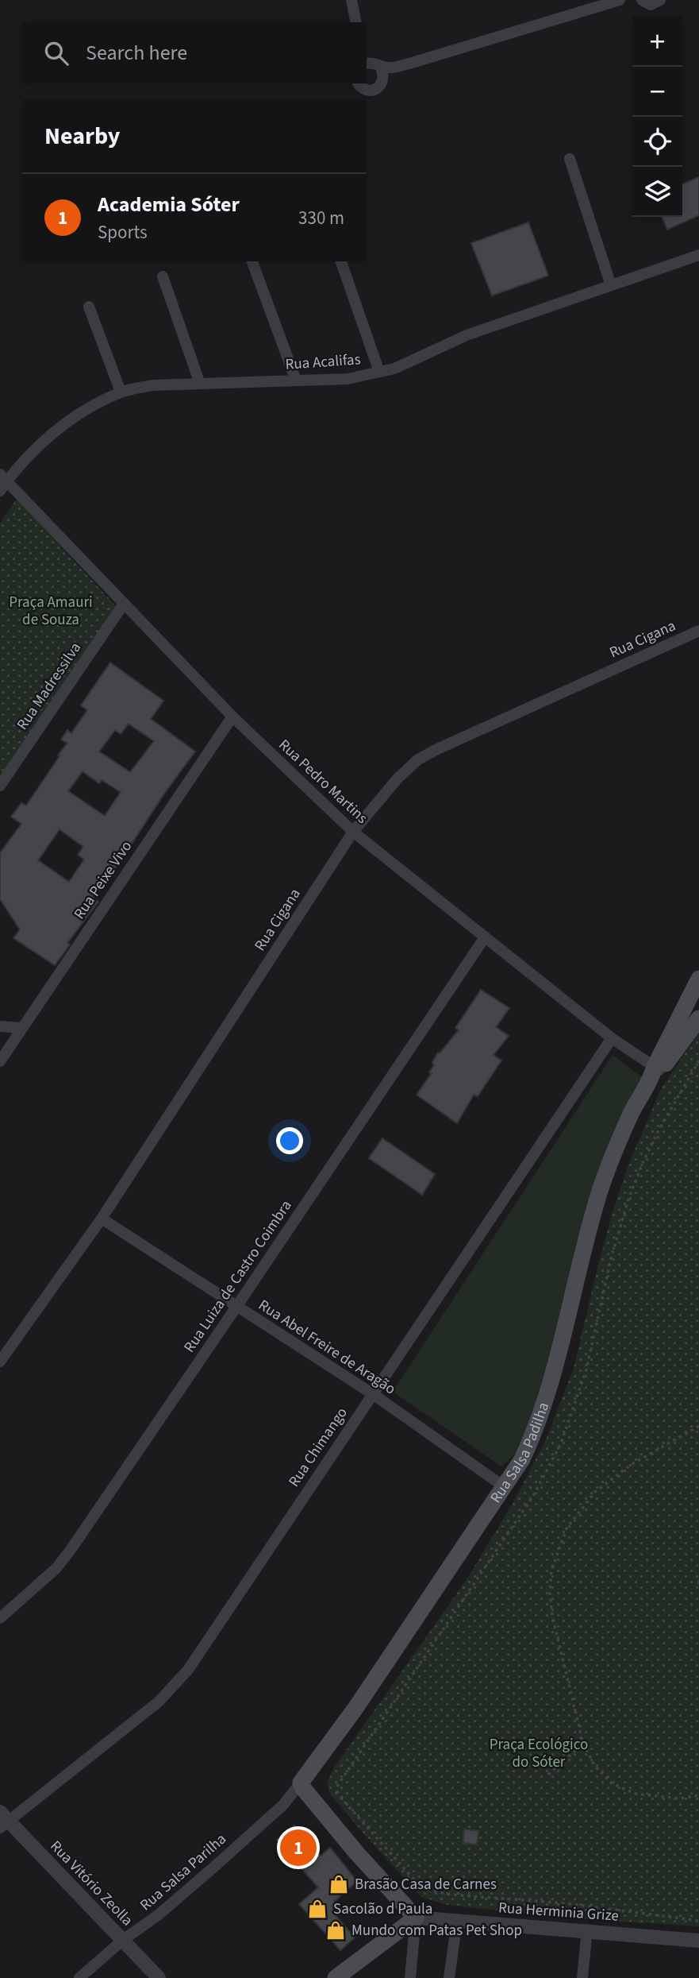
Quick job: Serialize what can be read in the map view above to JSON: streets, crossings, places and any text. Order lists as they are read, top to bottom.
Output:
{
  "streets": {
    "main road": ["Rua Salsa Padilha"],
    "street": [
      "Rua Acalifas",
      "Rua Cigana",
      "Rua Madressilva",
      "Rua Pedro Martins",
      "Rua Peixe Vivo",
      "Rua Luiza de Castro Coimbra",
      "Rua Abel Freire de Aragão",
      "Rua Chimango",
      "Rua Salsa Parilha",
      "Rua Vitório Zeolla",
      "Rua Herminia Grize"
    ]
  },
  "crossings": [
    ["Rua Acalifas", "Rua Pedro Martins"],
    ["Rua Cigana", "Rua Pedro Martins"],
    ["Rua Cigana", "Rua Abel Freire de Aragão"],
    ["Rua Madressilva", "Rua Pedro Martins"],
    ["Rua Pedro Martins", "Rua Peixe Vivo"],
    ["Rua Pedro Martins", "Rua Luiza de Castro Coimbra"],
    ["Rua Pedro Martins", "Rua Chimango"],
    ["Rua Pedro Martins", "Rua Salsa Padilha"],
    ["Rua Luiza de Castro Coimbra", "Rua Abel Freire de Aragão"],
    ["Rua Abel Freire de Aragão", "Rua Chimango"],
    ["Rua Abel Freire de Aragão", "Rua Salsa Padilha"],
    ["Rua Chimango", "Rua Vitório Zeolla"],
    ["Rua Salsa Padilha", "Rua Salsa Parilha"],
    ["Rua Salsa Parilha", "Rua Vitório Zeolla"]
  ],
  "parks": ["Praça Amauri de Souza", "Praça Ecológico do Sóter"],
  "places": {
    "shop": ["Brasão Casa de Carnes", "Sacolão d Paula", "Mundo com Patas Pet Shop"]
  },
  "page": {
    "map_buttons": ["+", "−"],
    "search": "Search here",
    "heading": "Nearby",
    "list": [
      {
        "mark": "1",
        "name": "Academia Sóter",
        "note": "Sports",
        "value": "330 m"
      }
    ],
    "pins": "1"
  }
}
